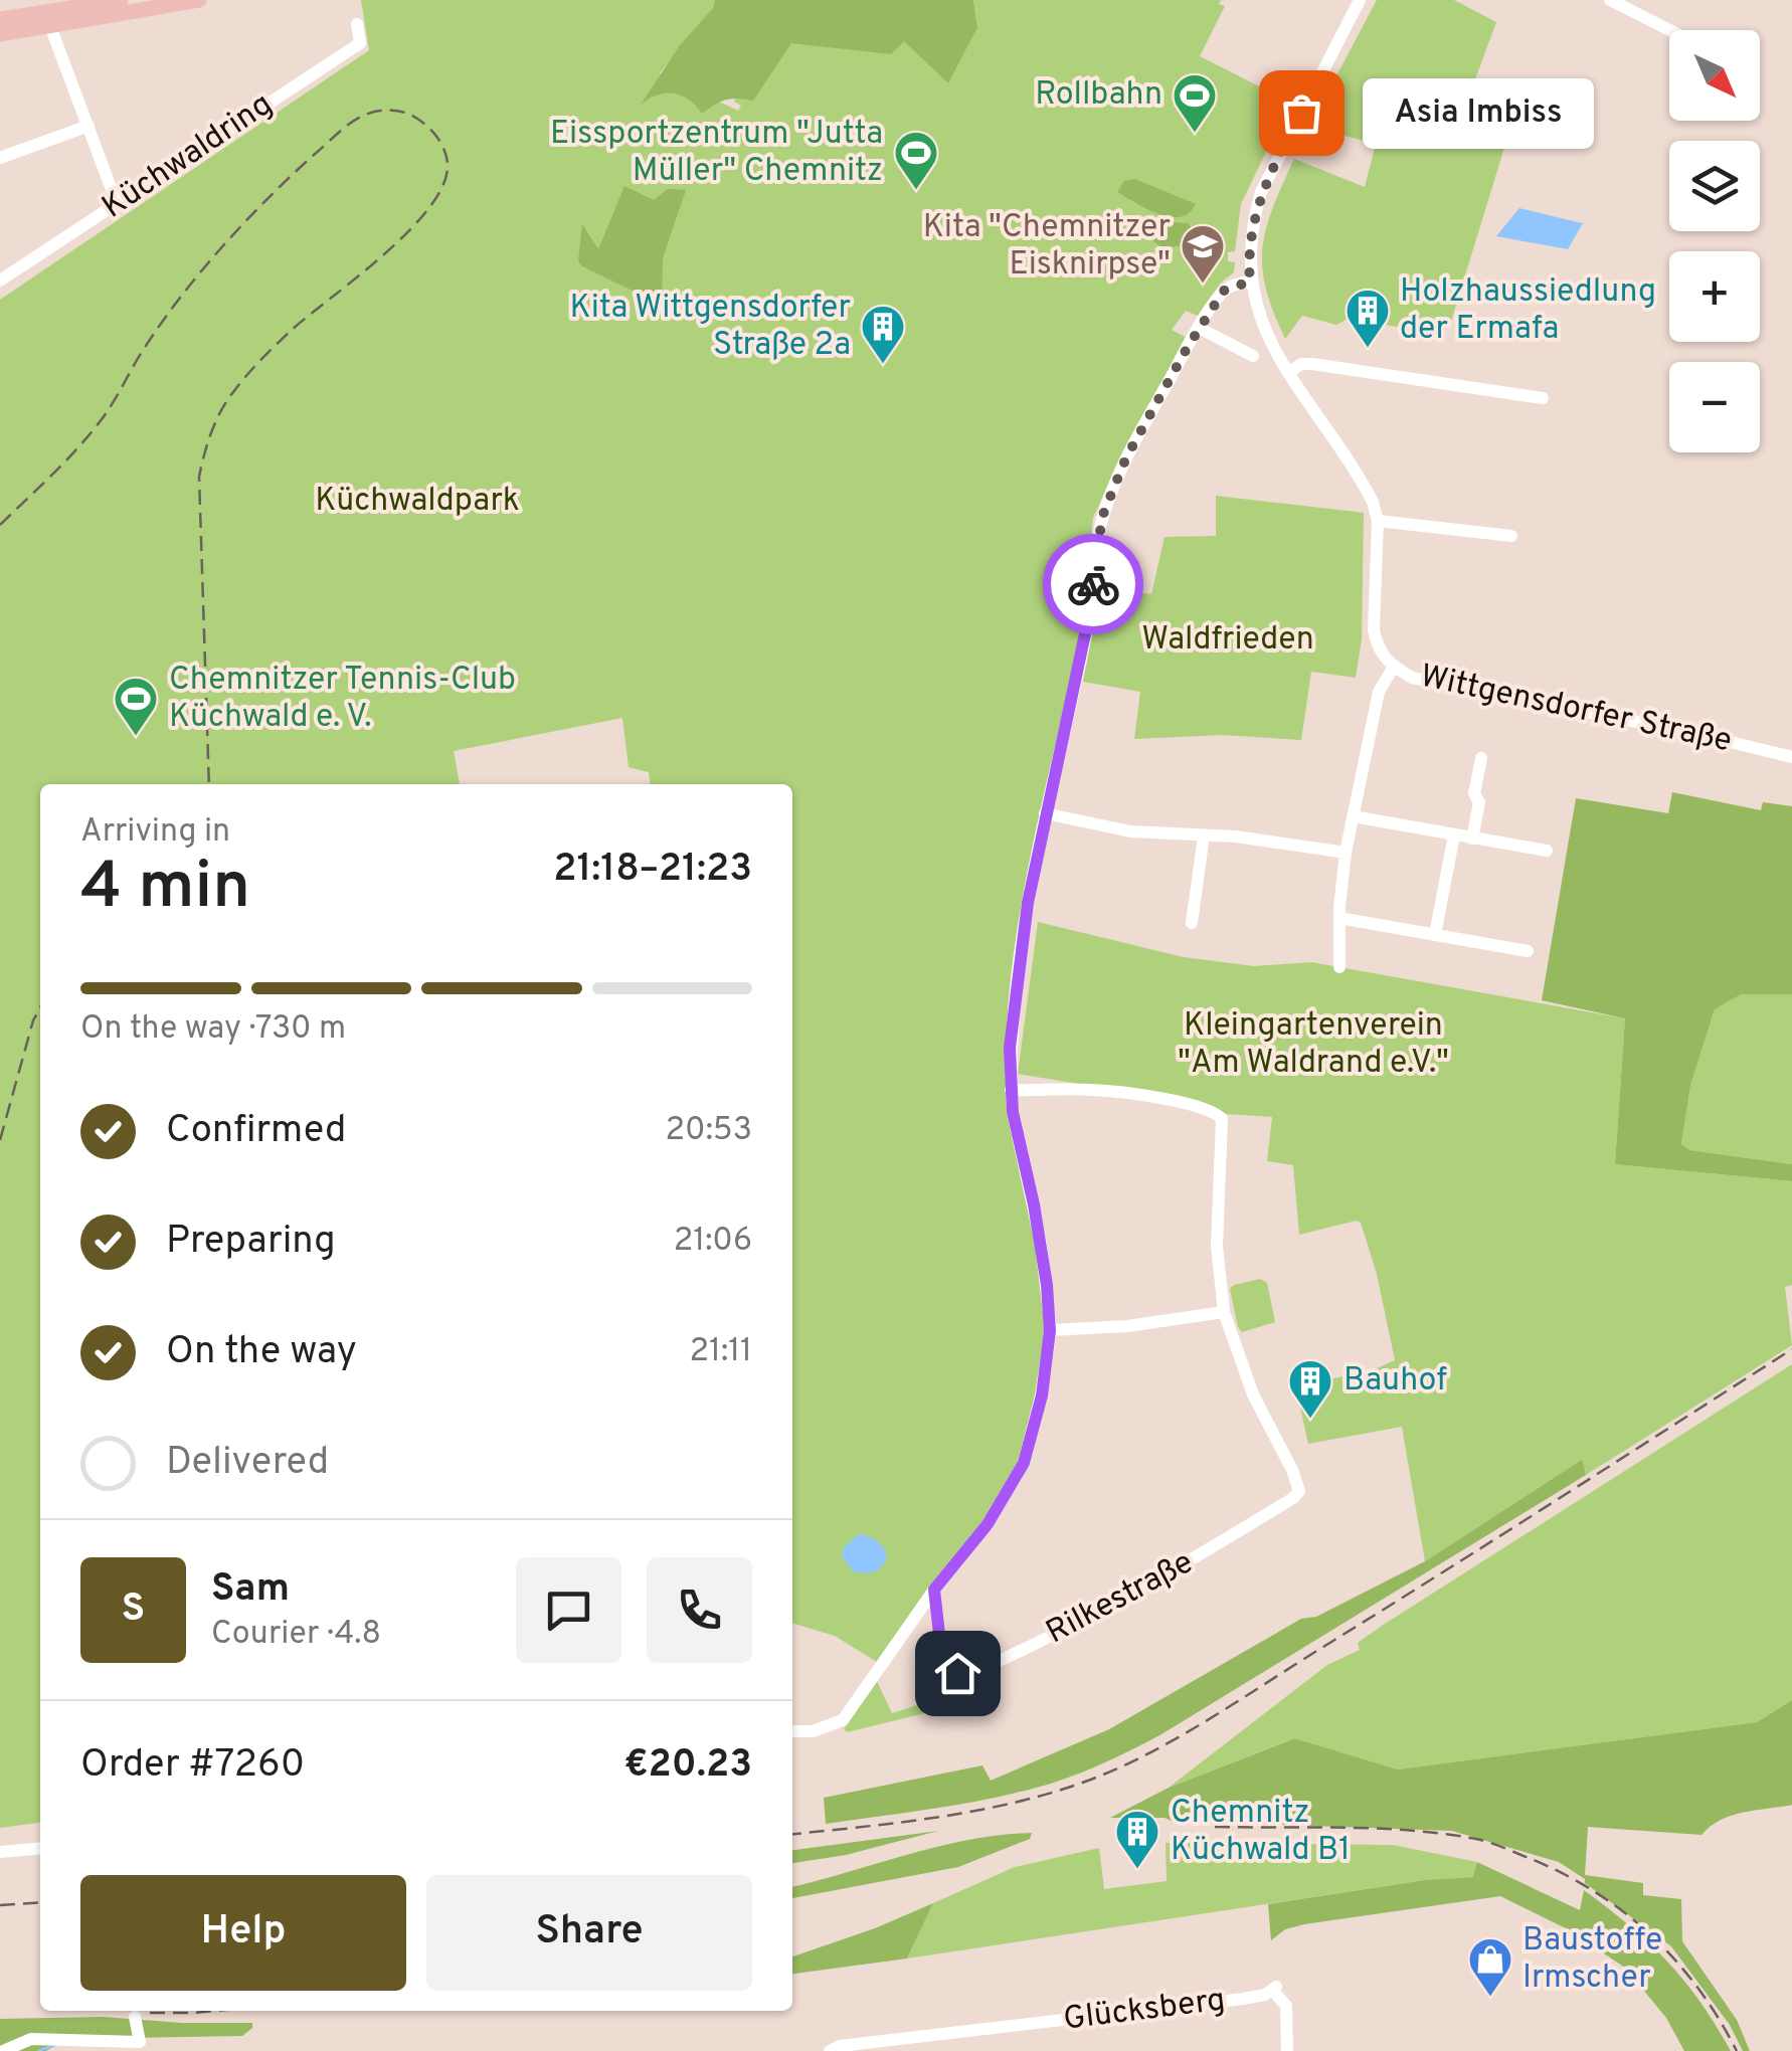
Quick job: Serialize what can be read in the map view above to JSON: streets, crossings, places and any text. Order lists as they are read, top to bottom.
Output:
{
  "streets": {
    "street": [
      "Küchwaldring",
      "Wittgensdorfer Straße",
      "Rilkestraße",
      "Glücksberg"
    ]
  },
  "parks": ["Küchwaldpark", "Waldfrieden", "Kleingartenverein \"Am Waldrand e.V.\""],
  "places": {
    "other": ["Asia Imbiss"],
    "sports": ["Rollbahn", "Eissportzentrum \"Jutta Müller\" Chemnitz", "Chemnitzer Tennis-Club Küchwald e. V."],
    "school or university": ["Kita \"Chemnitzer Eisknirpse\""],
    "building": [
      "Holzhaussiedlung der Ermafa",
      "Kita Wittgensdorfer Straße 2a",
      "Bauhof",
      "Chemnitz Küchwald B1"
    ],
    "shop": ["Baustoffe Irmscher"]
  },
  "north": "bottom right",
  "page": {
    "map_buttons": ["+", "−"],
    "bubble": "Asia Imbiss",
    "heading": ["4 min", "Arriving in", "21:18–21:23"],
    "panel": [
      "Sam",
      "Courier · 4.8",
      "Order #7260",
      "€20.23"
    ],
    "bar": "On the way · 730 m",
    "list": [
      ["Confirmed", "20:53"],
      ["Preparing", "21:06"],
      ["On the way", "21:11"],
      "Delivered"
    ],
    "round": "S",
    "buttons": ["Help", "Share"]
  }
}
